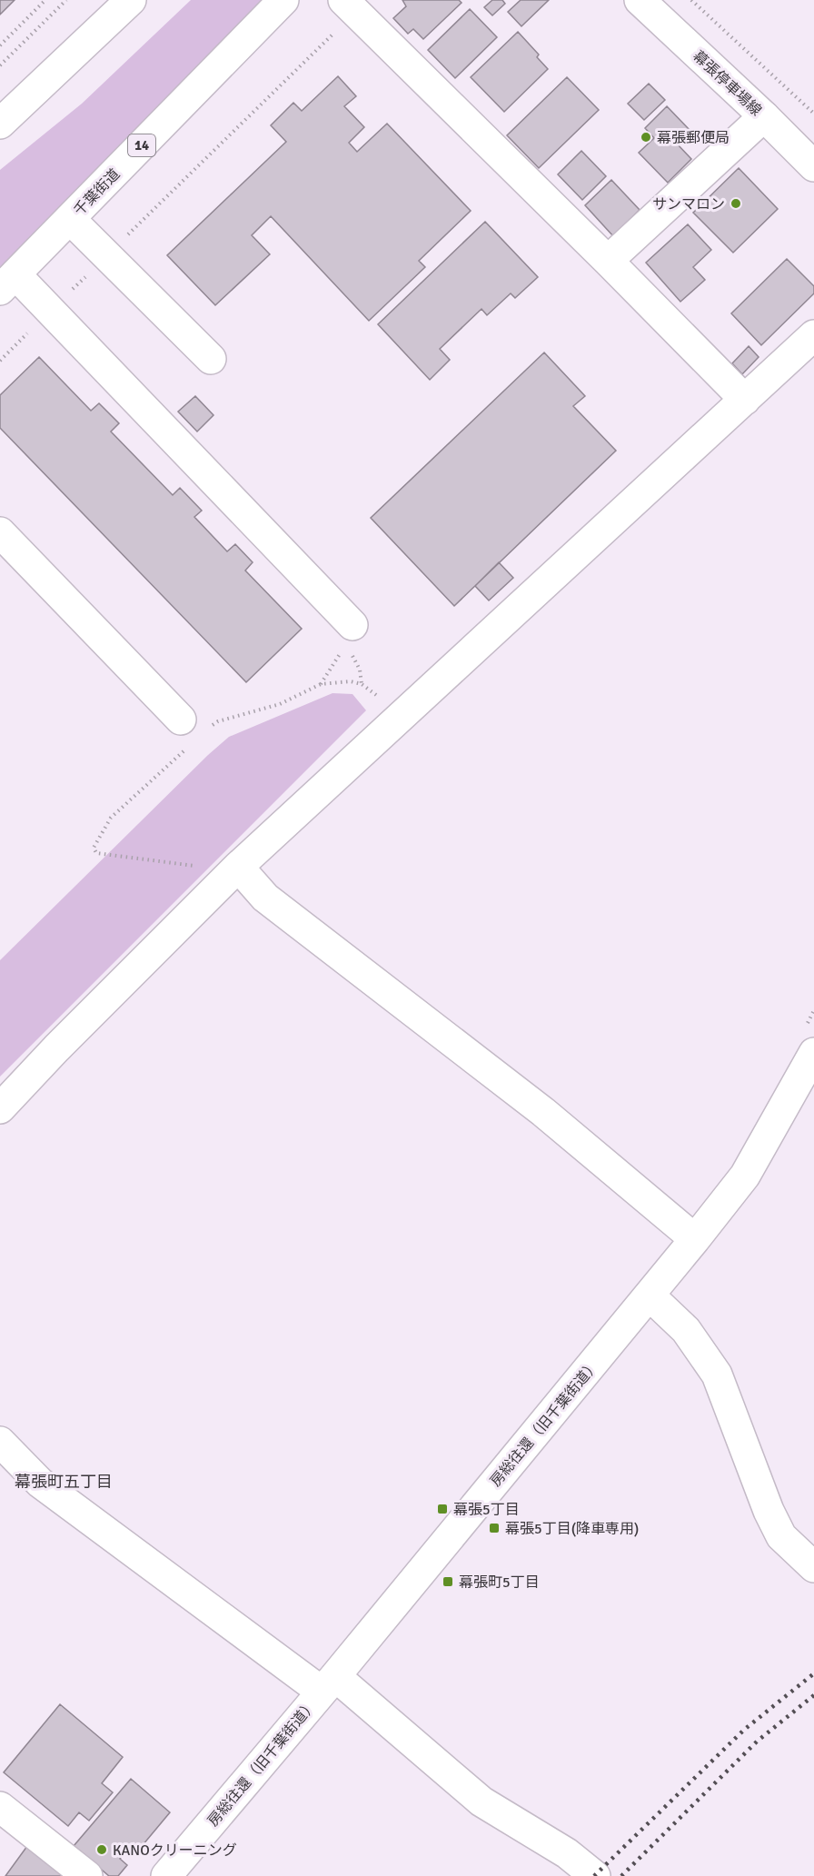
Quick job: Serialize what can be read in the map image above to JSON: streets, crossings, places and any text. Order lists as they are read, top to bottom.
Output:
{
  "streets": {
    "main road": [
      "幕張停車場線",
      "14",
      "千葉街道",
      "房総往還（旧千葉街道）"
    ]
  },
  "districts": ["幕張町五丁目"],
  "places": {
    "other": ["幕張郵便局", "サンマロン", "KANOクリーニング"],
    "transit": ["幕張5丁目", "幕張5丁目(降車専用)", "幕張町5丁目"]
  }
}
